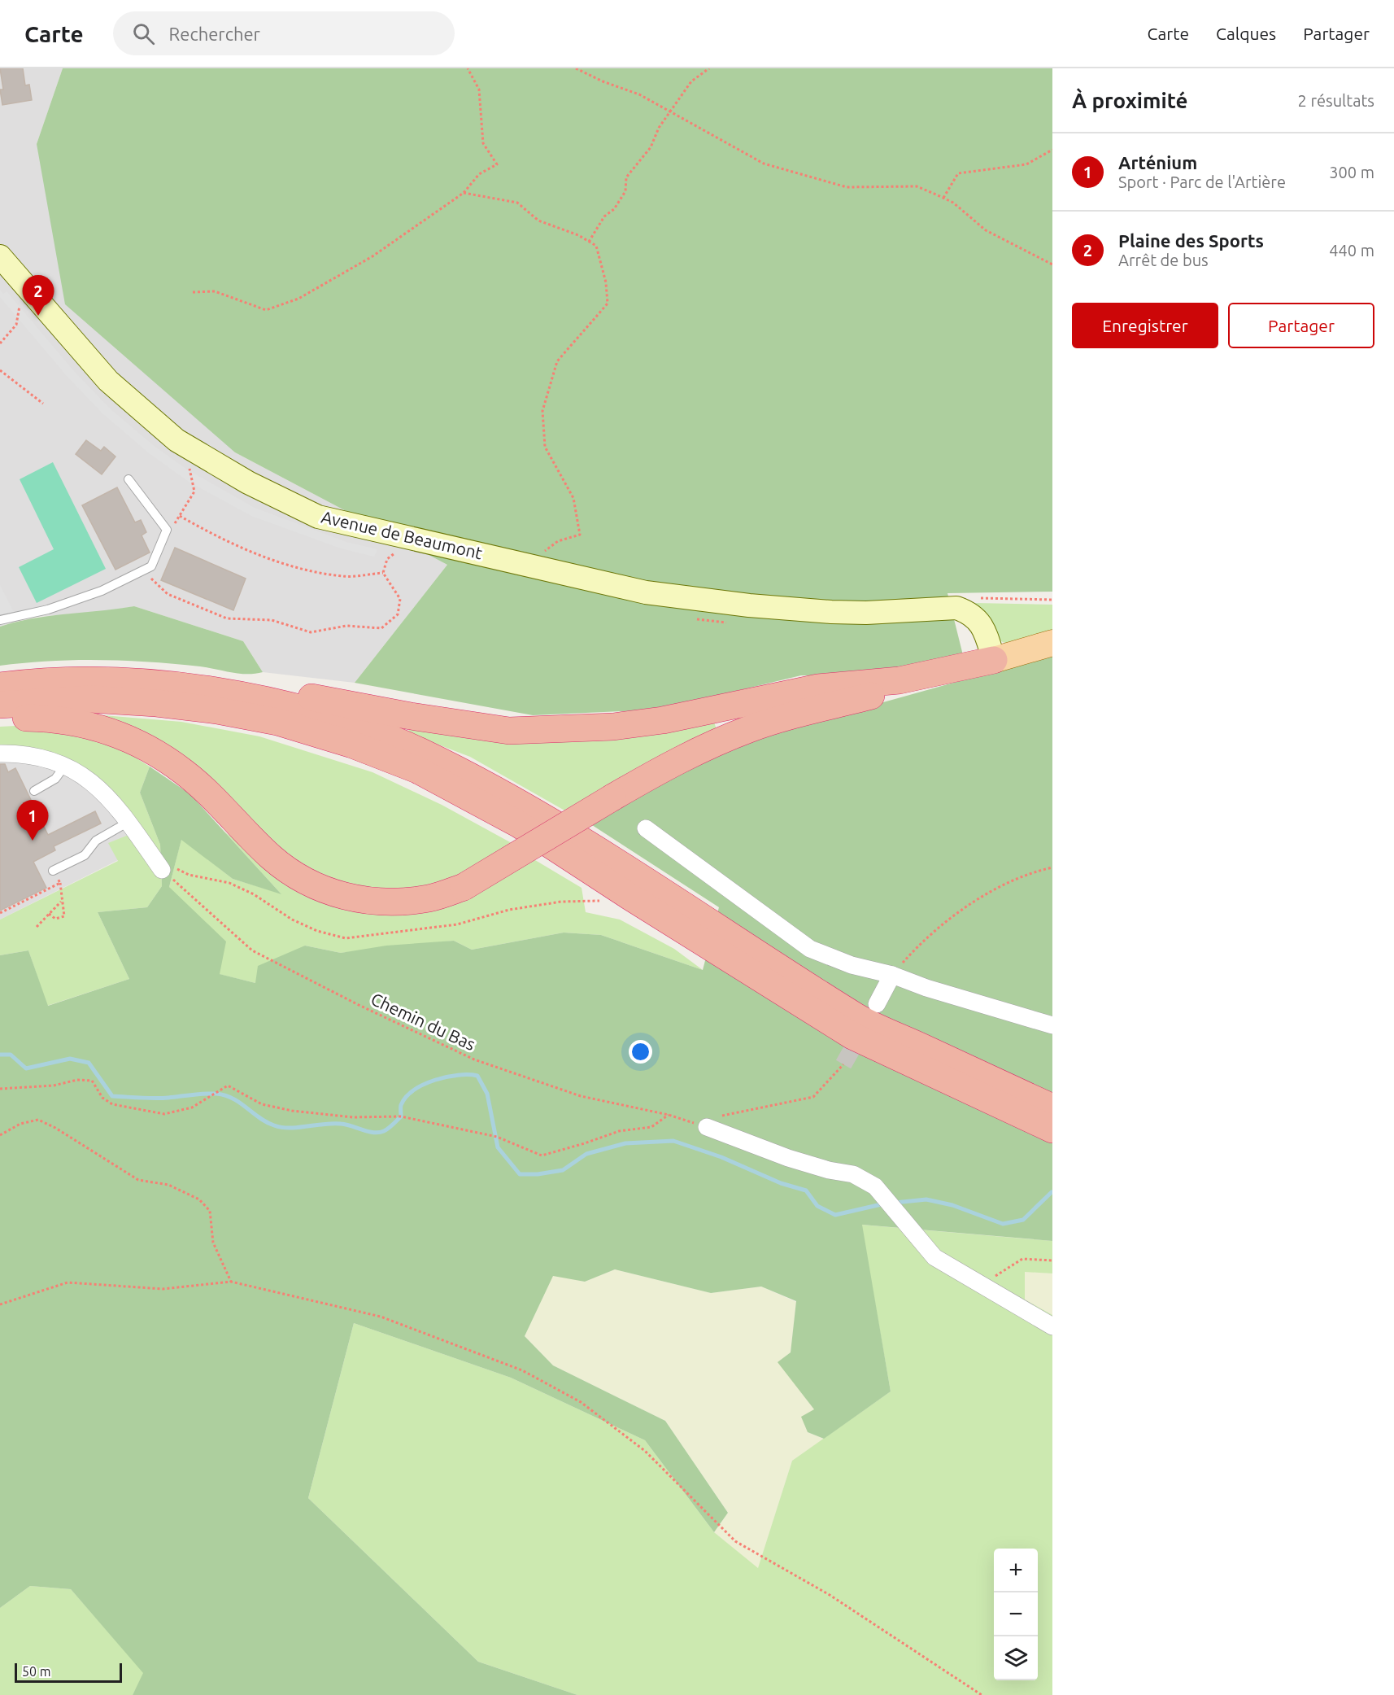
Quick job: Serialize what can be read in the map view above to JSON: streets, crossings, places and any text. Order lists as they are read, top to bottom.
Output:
{
  "streets": {
    "main road": ["Avenue de Beaumont"],
    "path": ["Chemin du Bas"]
  },
  "scale_bar": "50 m",
  "page": {
    "header": "Carte",
    "search": "Rechercher",
    "nav": ["Carte", "Calques", "Partager"],
    "heading": ["À proximité", "2 résultats"],
    "list": [
      {
        "mark": "1",
        "name": "Arténium",
        "note": "Sport · Parc de l'Artière",
        "value": "300 m"
      },
      {
        "mark": "2",
        "name": "Plaine des Sports",
        "note": "Arrêt de bus",
        "value": "440 m"
      }
    ],
    "pins": ["2", "1"],
    "buttons": ["Enregistrer", "Partager"],
    "map_buttons": ["+", "−"],
    "scale": "50 m"
  }
}
